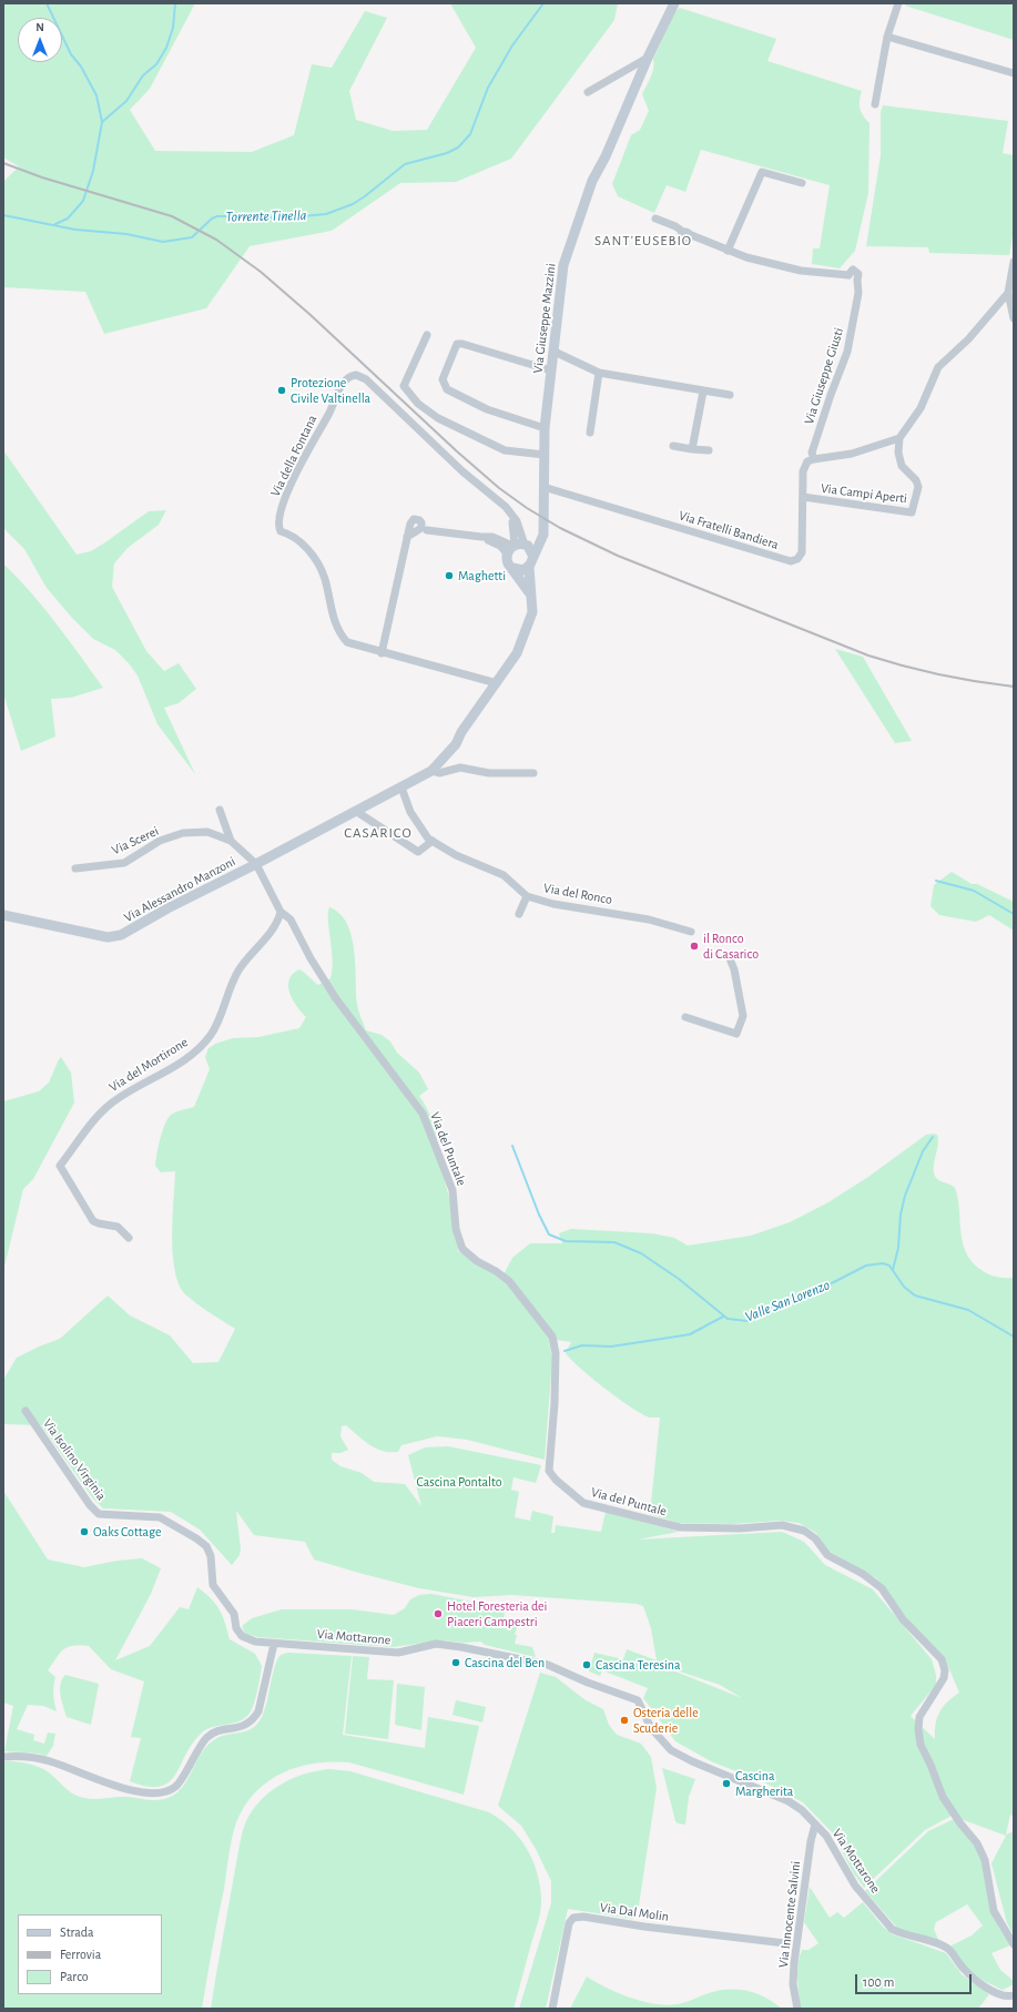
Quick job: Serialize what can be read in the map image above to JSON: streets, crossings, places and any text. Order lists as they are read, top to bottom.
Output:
{
  "streets": {
    "street": [
      "Via Giuseppe Mazzini",
      "Via Giuseppe Giusti",
      "Via della Fontana",
      "Via Campi Aperti",
      "Via Fratelli Bandiera",
      "Via Scerei",
      "Via Alessandro Manzoni",
      "Via del Ronco",
      "Via del Mortirone",
      "Via del Puntale",
      "Via Isolino Virginia",
      "Via Mottarone",
      "Via Dal Molin",
      "Via Innocente Salvini"
    ]
  },
  "crossings": [
    ["Via Giuseppe Mazzini", "Via Fratelli Bandiera"],
    ["Via Giuseppe Mazzini", "Via Alessandro Manzoni"],
    ["Via Giuseppe Giusti", "Via Fratelli Bandiera"],
    ["Via della Fontana", "Via Alessandro Manzoni"],
    ["Via Campi Aperti", "Via Fratelli Bandiera"],
    ["Via Scerei", "Via Alessandro Manzoni"],
    ["Via Alessandro Manzoni", "Via del Ronco"],
    ["Via del Mortirone", "Via del Puntale"],
    ["Via Isolino Virginia", "Via Mottarone"],
    ["Via Mottarone", "Via Innocente Salvini"]
  ],
  "districts": ["SANT'EUSEBIO", "CASARICO"],
  "water": ["Torrente Tinella", "Valle San Lorenzo"],
  "parks": ["Cascina Pontalto"],
  "places": [
    "Protezione Civile Valtinella",
    "Maghetti",
    "il Ronco di Casarico",
    "Oaks Cottage",
    "Hotel Foresteria dei Piaceri Campestri",
    "Cascina del Ben",
    "Cascina Teresina",
    "Osteria delle Scuderie",
    "Cascina Margherita"
  ],
  "legend": ["Strada", "Ferrovia", "Parco"],
  "scale_bar": "100 m",
  "north": "top"
}
